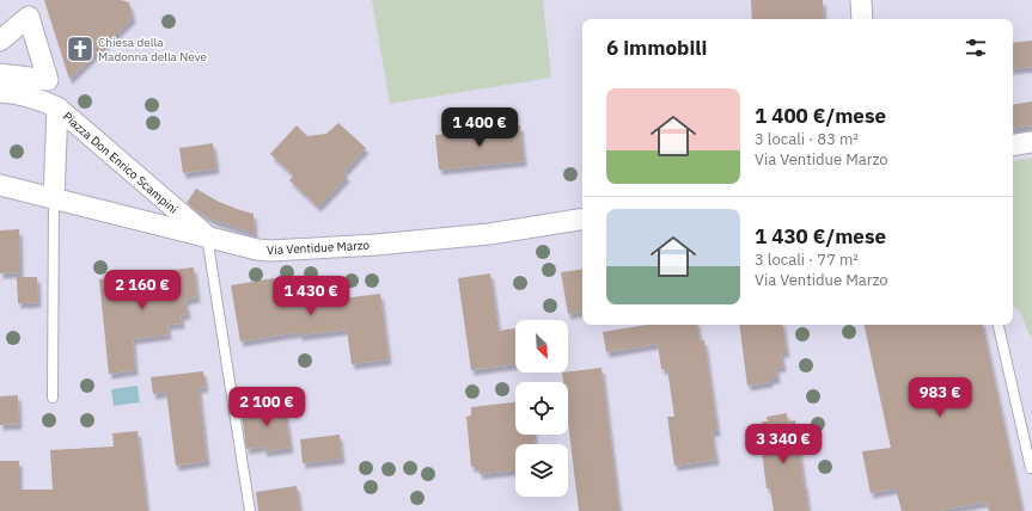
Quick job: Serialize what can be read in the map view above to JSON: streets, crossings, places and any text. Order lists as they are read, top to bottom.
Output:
{
  "streets": {
    "street": ["Piazza Don Enrico Scampini", "Via Ventidue Marzo"]
  },
  "crossings": [
    ["Piazza Don Enrico Scampini", "Via Ventidue Marzo"]
  ],
  "places": {
    "church": ["Chiesa della Madonna della Neve"]
  },
  "north": "bottom right",
  "page": {
    "heading": "6 immobili",
    "list": [
      {
        "name": "1 400 €/mese",
        "note": "3 locali · 83 m² · Via Ventidue Marzo"
      },
      {
        "name": "1 430 €/mese",
        "note": "3 locali · 77 m² · Via Ventidue Marzo"
      }
    ],
    "price": [
      "1 400 €",
      "2 160 €",
      "1 430 €",
      "983 €",
      "2 100 €",
      "3 340 €"
    ]
  }
}
